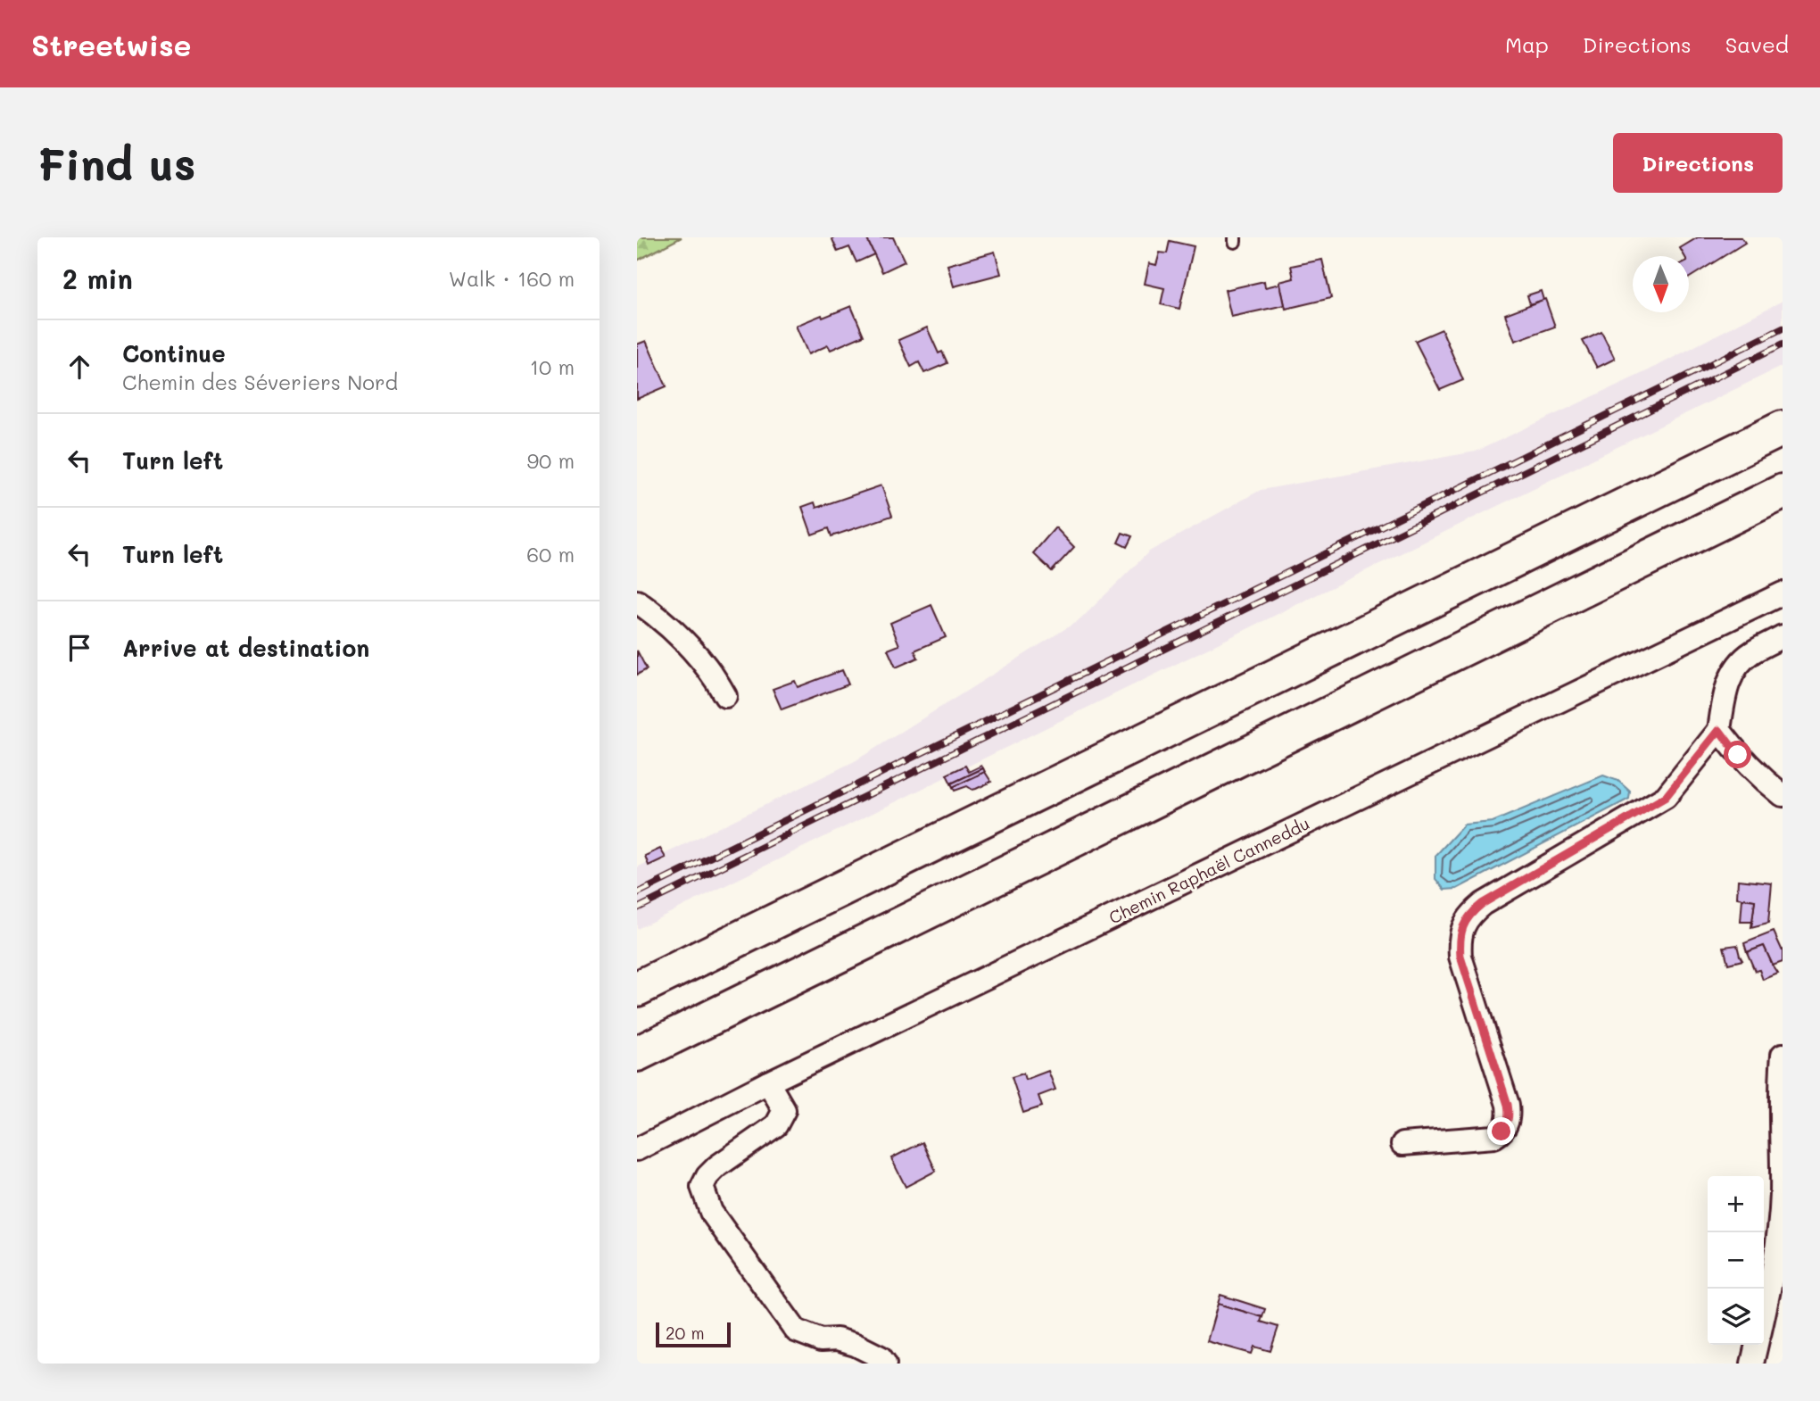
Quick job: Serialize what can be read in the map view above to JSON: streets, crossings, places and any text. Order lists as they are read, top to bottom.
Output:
{
  "streets": {
    "street": ["Chemin Raphaël Canneddu"]
  },
  "scale_bar": "20 m",
  "north": "bottom",
  "page": {
    "header": "Streetwise",
    "nav": ["Map", "Directions", "Saved"],
    "buttons": "Directions",
    "title": "Find us",
    "heading": ["2 min", "Walk · 160 m"],
    "list": [
      ["Continue", "Chemin des Séveriers Nord", "10 m"],
      ["Turn left", "90 m"],
      ["Turn left", "60 m"],
      "Arrive at destination"
    ],
    "map_buttons": ["+", "−"],
    "scale": "20 m"
  }
}
